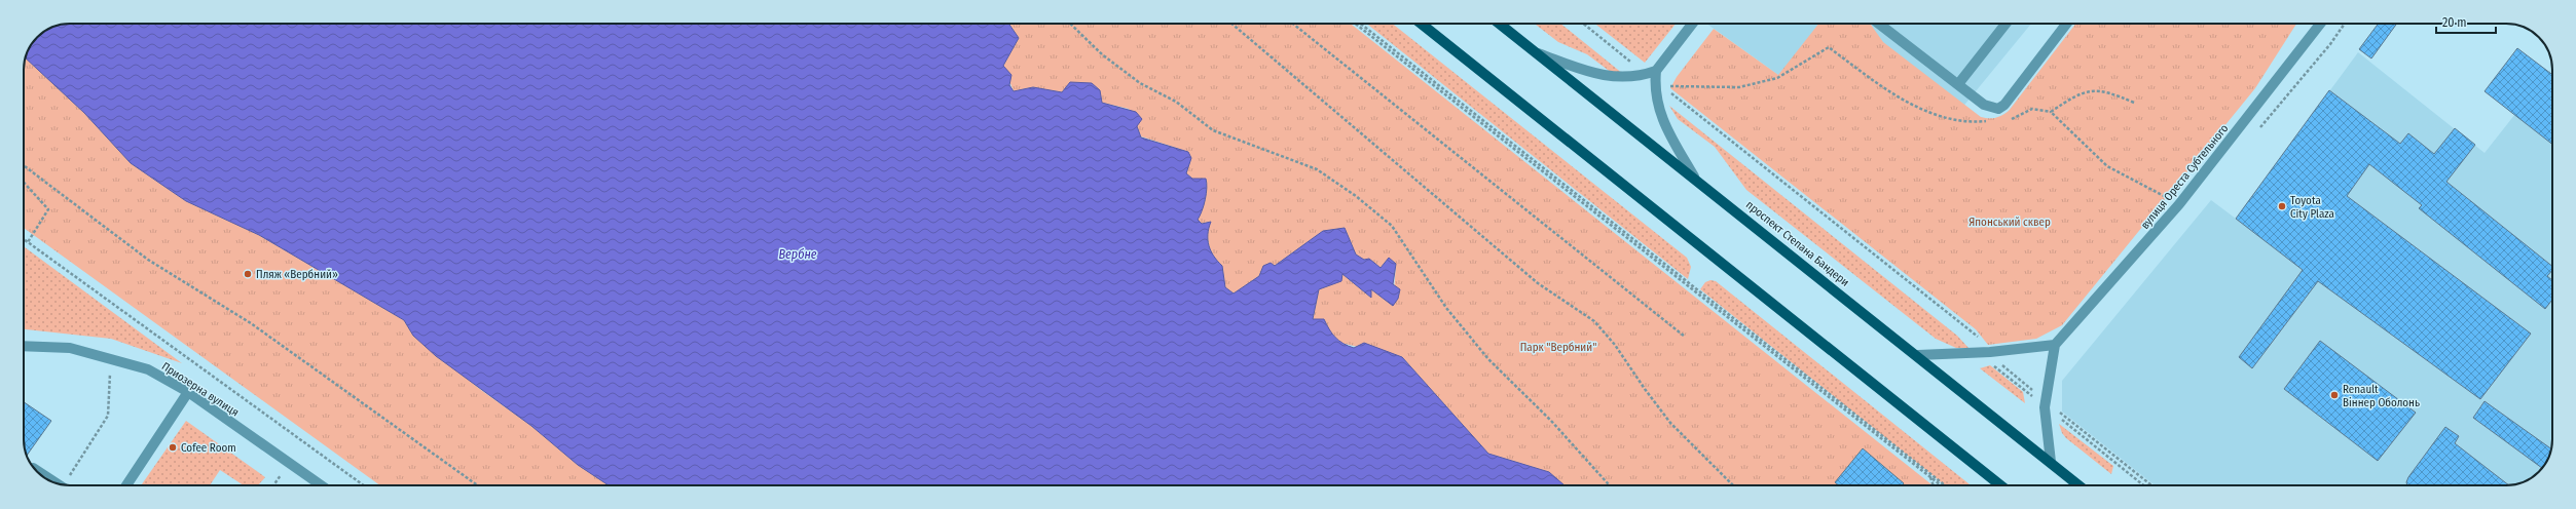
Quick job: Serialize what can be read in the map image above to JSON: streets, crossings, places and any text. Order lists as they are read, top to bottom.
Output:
{
  "streets": {
    "main road": ["проспект Степана Бандери"],
    "street": ["вулиця Ореста Субтельного", "Приозерна вулиця"]
  },
  "water": ["Вербне"],
  "parks": ["Японський сквер", "Парк \"Вербний\""],
  "places": [
    "Toyota City Plaza",
    "Пляж «Вербний»",
    "Renault Віннер Оболонь",
    "Cofee Room"
  ],
  "scale_bar": "20 m"
}
